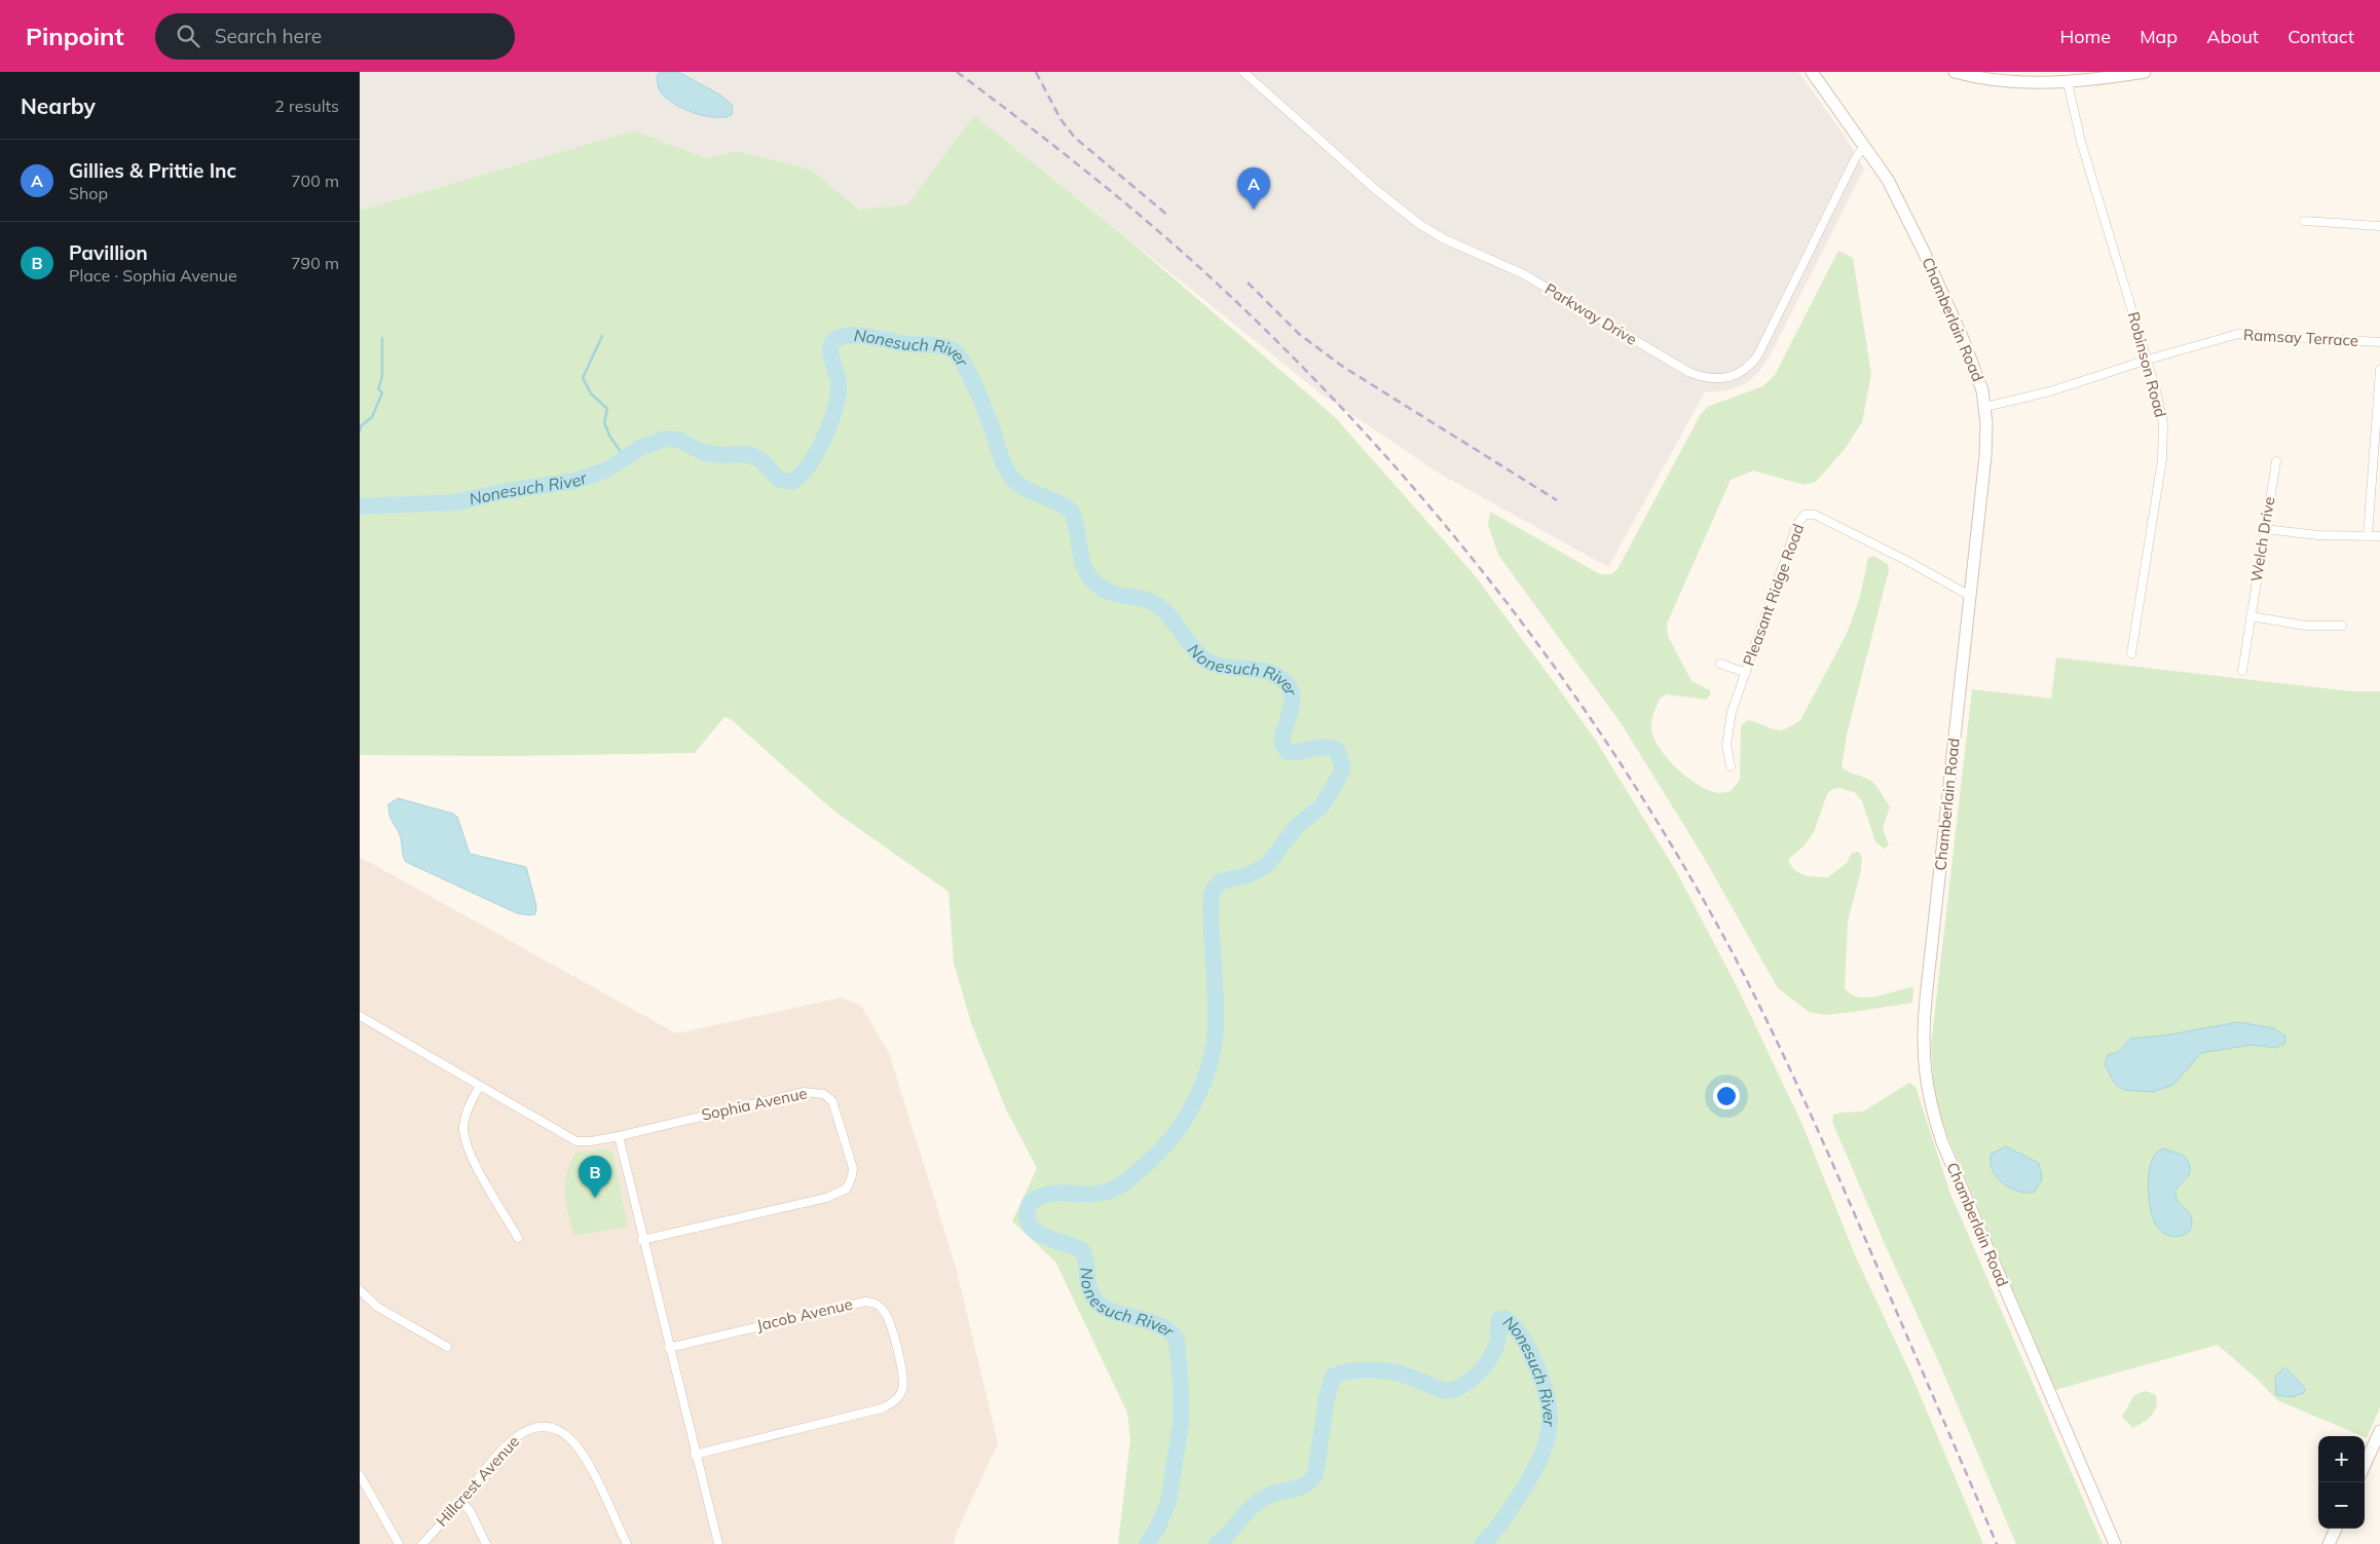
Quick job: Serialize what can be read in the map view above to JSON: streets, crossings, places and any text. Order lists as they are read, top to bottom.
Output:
{
  "streets": {
    "street": [
      "Parkway Drive",
      "Chamberlain Road",
      "Ramsay Terrace",
      "Robinson Road",
      "Welch Drive",
      "Pleasant Ridge Road",
      "Sophia Avenue",
      "Jacob Avenue",
      "Hillcrest Avenue"
    ]
  },
  "crossings": [
    ["Parkway Drive", "Chamberlain Road"],
    ["Chamberlain Road", "Ramsay Terrace"],
    ["Chamberlain Road", "Pleasant Ridge Road"],
    ["Ramsay Terrace", "Robinson Road"]
  ],
  "water": ["Nonesuch River"],
  "page": {
    "header": "Pinpoint",
    "search": "Search here",
    "nav": [
      "Home",
      "Map",
      "About",
      "Contact"
    ],
    "heading": ["Nearby", "2 results"],
    "list": [
      {
        "mark": "A",
        "name": "Gillies & Prittie Inc",
        "note": "Shop",
        "value": "700 m"
      },
      {
        "mark": "B",
        "name": "Pavillion",
        "note": "Place · Sophia Avenue",
        "value": "790 m"
      }
    ],
    "pins": ["A", "B"],
    "map_buttons": ["+", "−"]
  }
}
